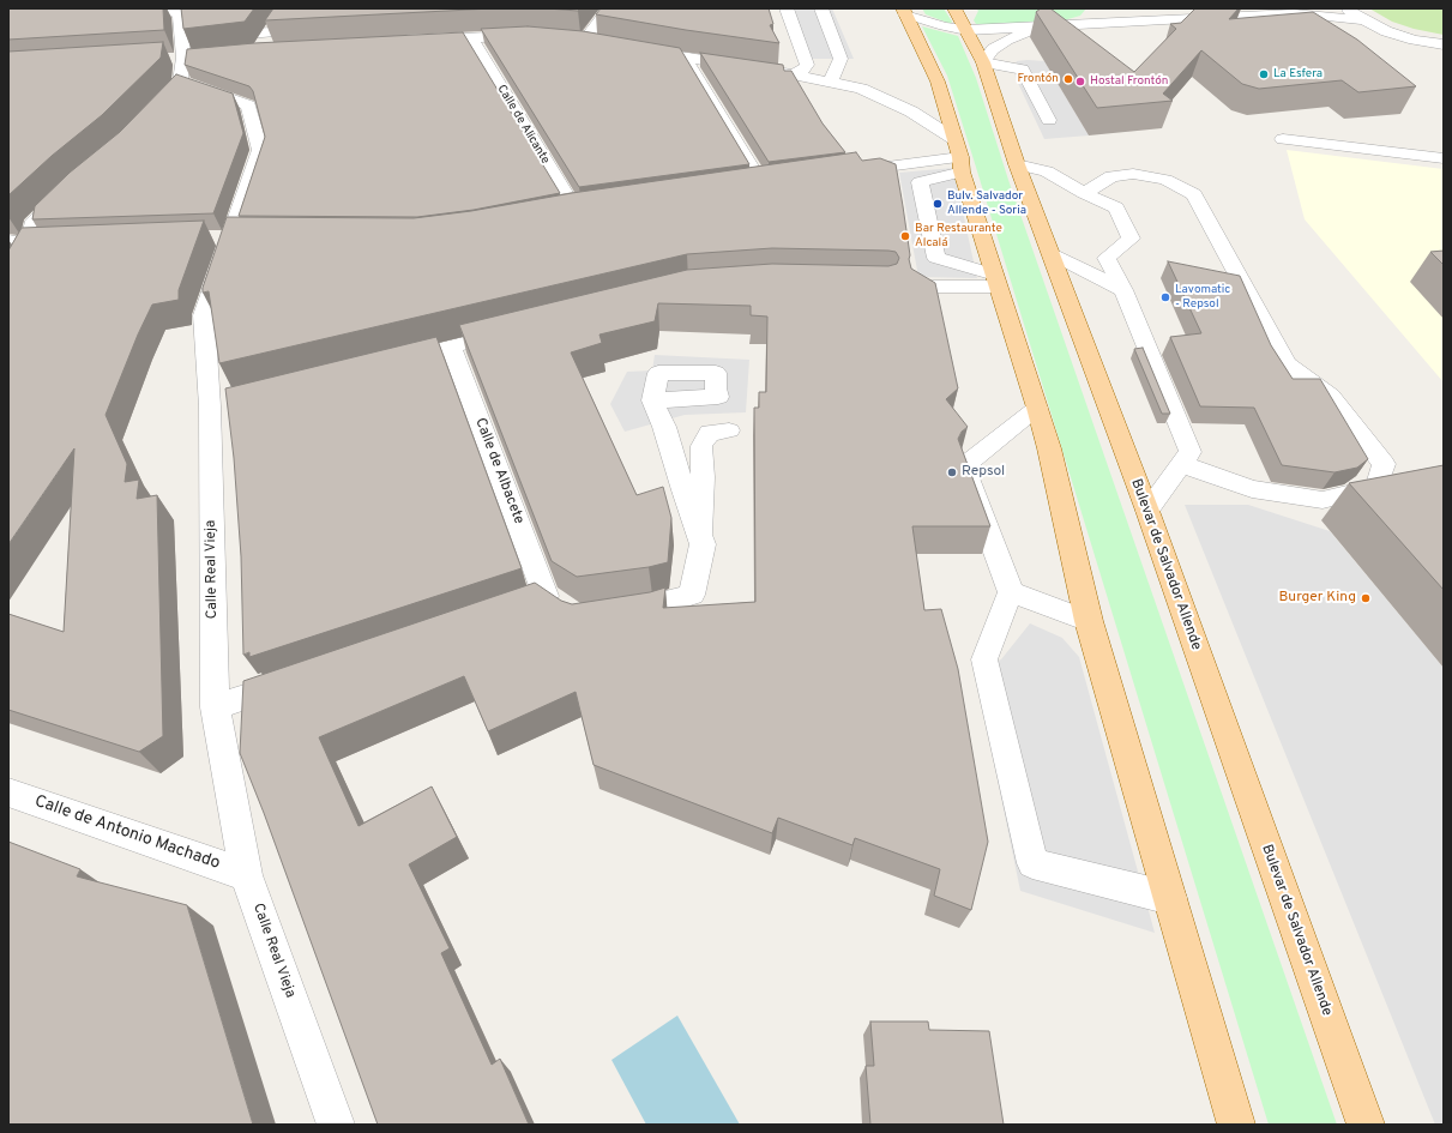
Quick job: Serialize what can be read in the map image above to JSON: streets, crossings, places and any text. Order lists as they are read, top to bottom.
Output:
{
  "streets": {
    "main road": ["Bulevar de Salvador Allende"],
    "street": [
      "Calle de Alicante",
      "Calle de Albacete",
      "Calle Real Vieja",
      "Calle de Antonio Machado"
    ]
  },
  "crossings": [
    ["Calle Real Vieja", "Calle de Antonio Machado"]
  ],
  "places": [
    "La Esfera",
    "Frontón",
    "Hostal Frontón",
    "Bulv. Salvador Allende - Soria",
    "Bar Restaurante Alcalá",
    "Lavomatic - Repsol",
    "Repsol",
    "Burger King"
  ]
}
